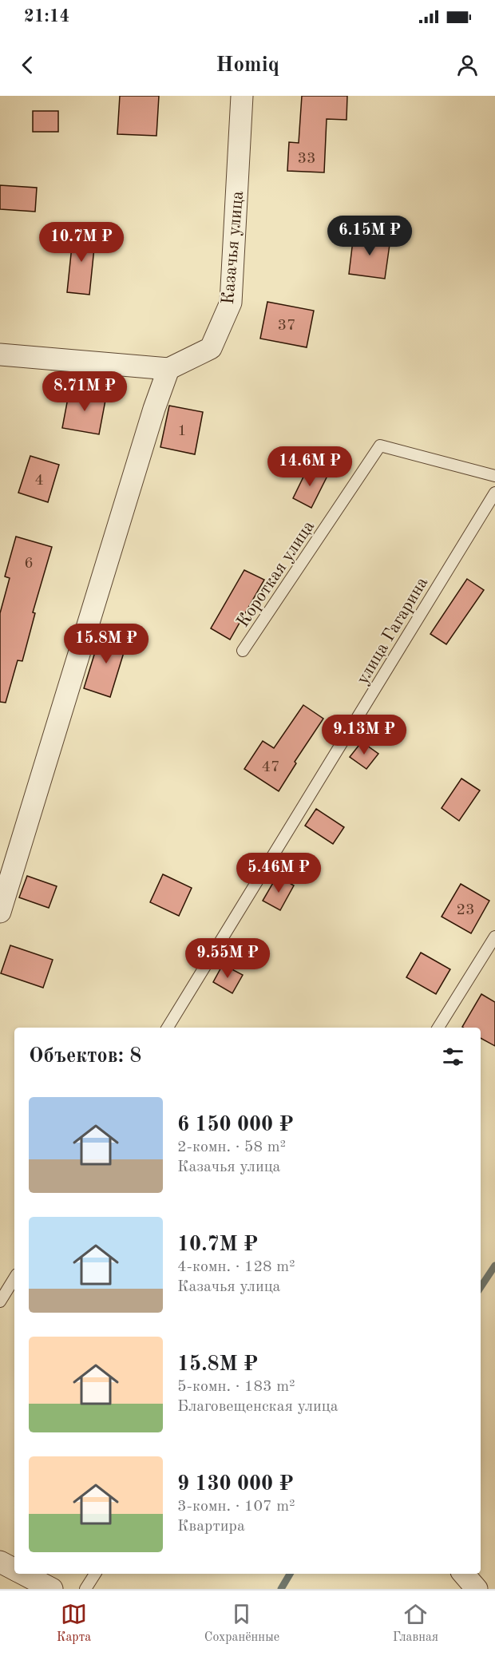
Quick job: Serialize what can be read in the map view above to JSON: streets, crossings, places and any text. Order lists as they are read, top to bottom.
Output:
{
  "streets": {
    "street": ["Казачья улица"],
    "lane": ["Короткая улица", "улица Гагарина"]
  },
  "house_numbers": [
    "33",
    "37",
    "1",
    "4",
    "6",
    "47",
    "23"
  ],
  "page": {
    "status": "21:14",
    "header": "Homiq",
    "price": [
      "6.15M ₽",
      "10.7M ₽",
      "8.71M ₽",
      "14.6M ₽",
      "15.8M ₽",
      "9.13M ₽",
      "5.46M ₽",
      "9.55M ₽"
    ],
    "heading": "Объектов: 8",
    "list": [
      {
        "name": "6 150 000 ₽",
        "note": "2-комн. · 58 m² · Казачья улица"
      },
      {
        "name": "10.7M ₽",
        "note": "4-комн. · 128 m² · Казачья улица"
      },
      {
        "name": "15.8M ₽",
        "note": "5-комн. · 183 m² · Благовещенская улица"
      },
      {
        "name": "9 130 000 ₽",
        "note": "3-комн. · 107 m² · Квартира"
      }
    ],
    "tabs": ["Карта", "Сохранённые", "Главная"]
  }
}
